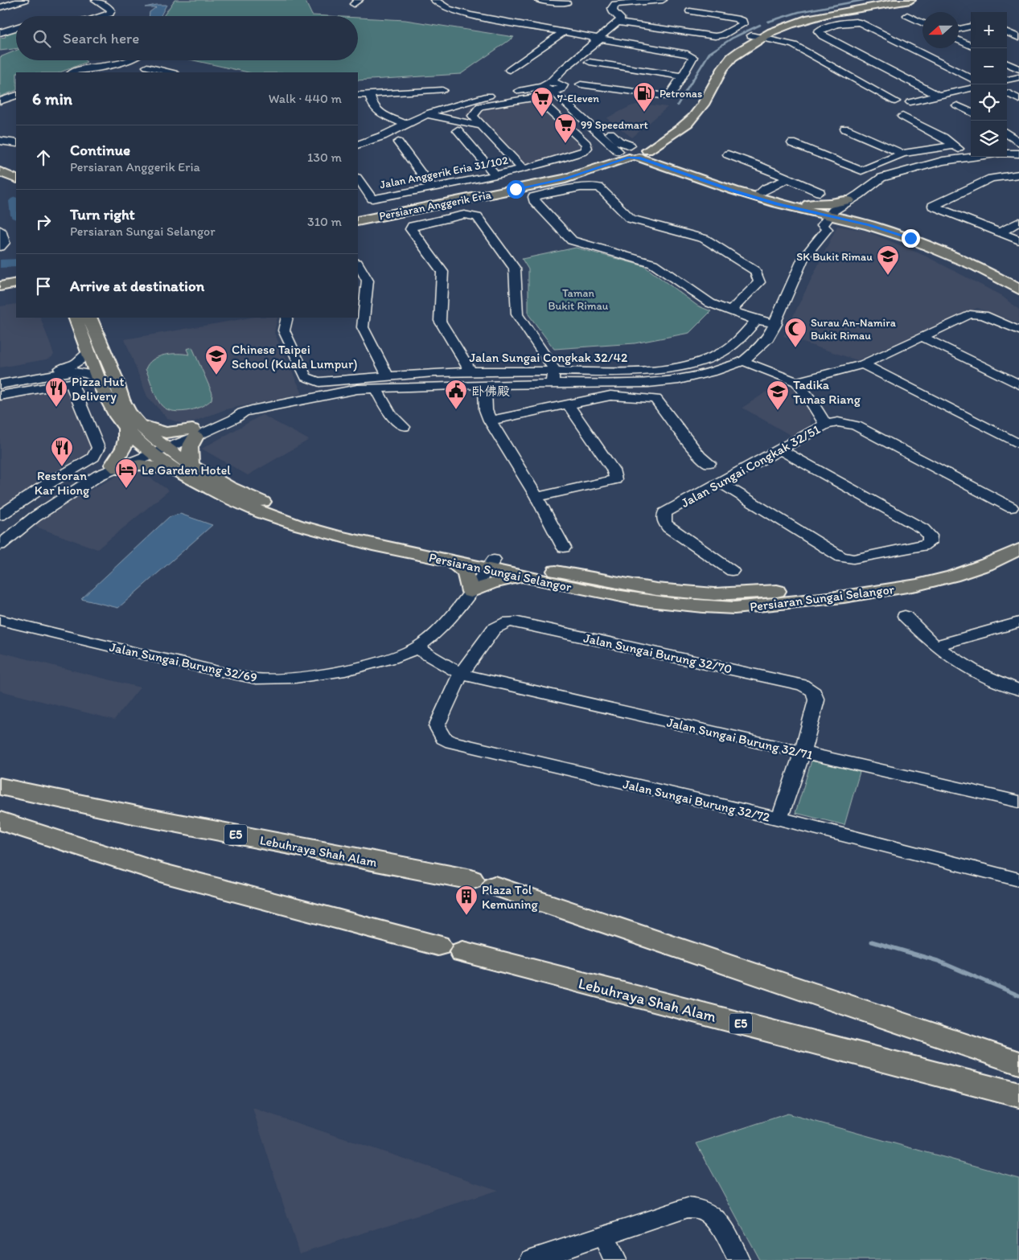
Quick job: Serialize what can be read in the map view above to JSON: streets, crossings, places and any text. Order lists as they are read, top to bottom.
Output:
{
  "streets": {
    "highway": ["E5", "Lebuhraya Shah Alam"],
    "main road": ["Persiaran Anggerik Eria", "Persiaran Sungai Selangor"],
    "street": [
      "Jalan Anggerik Eria 31/102",
      "Jalan Sungai Congkak 32/42",
      "Jalan Sungai Congkak 32/51",
      "Jalan Sungai Burung 32/70",
      "Jalan Sungai Burung 32/69",
      "Jalan Sungai Burung 32/71",
      "Jalan Sungai Burung 32/72"
    ]
  },
  "crossings": [
    ["Persiaran Sungai Selangor", "Jalan Sungai Burung 32/69"],
    ["Jalan Sungai Burung 32/70", "Jalan Sungai Burung 32/71"],
    ["Jalan Sungai Burung 32/70", "Jalan Sungai Burung 32/72"],
    ["Jalan Sungai Burung 32/69", "Jalan Sungai Burung 32/71"],
    ["Jalan Sungai Burung 32/71", "Jalan Sungai Burung 32/72"]
  ],
  "parks": ["Taman Bukit Rimau"],
  "places": {
    "fuel station": ["Petronas"],
    "supermarket": ["7-Eleven", "99 Speedmart"],
    "school or university": ["SK Bukit Rimau", "Chinese Taipei School (Kuala Lumpur)", "Tadika Tunas Riang"],
    "mosque": ["Surau An-Namira Bukit Rimau"],
    "restaurant": ["Pizza Hut Delivery", "Restoran Kar Hiong"],
    "public building": ["卧佛殿"],
    "hotel": ["Le Garden Hotel"],
    "building": ["Plaza Tol Kemuning"]
  },
  "north": "left",
  "page": {
    "map_buttons": ["+", "−"],
    "search": "Search here",
    "heading": ["6 min", "Walk · 440 m"],
    "list": [
      ["Continue", "Persiaran Anggerik Eria", "130 m"],
      ["Turn right", "Persiaran Sungai Selangor", "310 m"],
      "Arrive at destination"
    ]
  }
}
